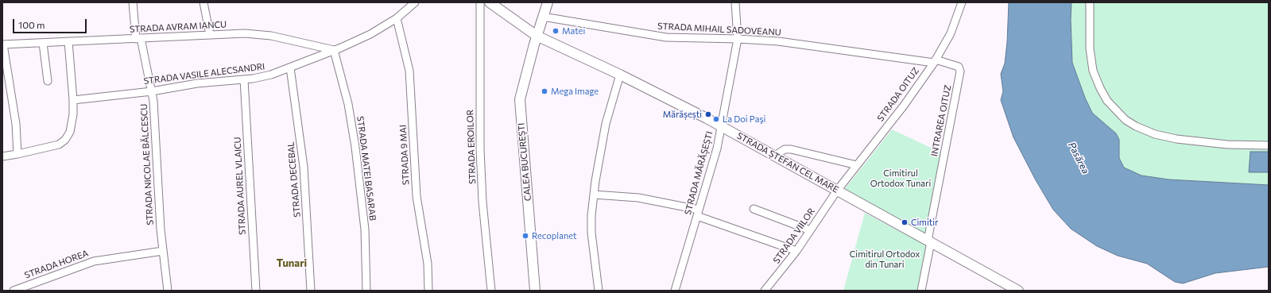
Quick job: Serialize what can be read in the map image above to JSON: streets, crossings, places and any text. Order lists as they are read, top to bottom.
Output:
{
  "streets": {
    "main road": ["CALEA BUCUREȘTI", "STRADA ȘTEFAN CEL MARE"],
    "street": [
      "STRADA AVRAM IANCU",
      "STRADA MIHAIL SADOVEANU",
      "STRADA VASILE ALECSANDRI",
      "STRADA OITUZ",
      "INTRAREA OITUZ",
      "STRADA EROILOR",
      "STRADA 9 MAI",
      "STRADA NICOLAE BĂLCESCU",
      "STRADA MATEI BASARAB",
      "STRADA MĂRĂȘEȘTI",
      "STRADA DECEBAL",
      "STRADA AUREL VLAICU",
      "STRADA VIILOR",
      "STRADA HOREA"
    ]
  },
  "crossings": [
    ["STRADA AVRAM IANCU", "STRADA VASILE ALECSANDRI"],
    ["STRADA AVRAM IANCU", "STRADA NICOLAE BĂLCESCU"],
    ["STRADA AVRAM IANCU", "STRADA MATEI BASARAB"],
    ["STRADA MIHAIL SADOVEANU", "STRADA OITUZ"],
    ["STRADA MIHAIL SADOVEANU", "INTRAREA OITUZ"],
    ["STRADA MIHAIL SADOVEANU", "CALEA BUCUREȘTI"],
    ["STRADA MIHAIL SADOVEANU", "STRADA MĂRĂȘEȘTI"],
    ["STRADA VASILE ALECSANDRI", "STRADA 9 MAI"],
    ["STRADA VASILE ALECSANDRI", "STRADA NICOLAE BĂLCESCU"],
    ["STRADA VASILE ALECSANDRI", "STRADA MATEI BASARAB"],
    ["STRADA VASILE ALECSANDRI", "STRADA DECEBAL"],
    ["STRADA VASILE ALECSANDRI", "STRADA AUREL VLAICU"],
    ["STRADA OITUZ", "INTRAREA OITUZ"],
    ["STRADA OITUZ", "STRADA ȘTEFAN CEL MARE"],
    ["STRADA OITUZ", "STRADA VIILOR"],
    ["INTRAREA OITUZ", "STRADA ȘTEFAN CEL MARE"],
    ["CALEA BUCUREȘTI", "STRADA ȘTEFAN CEL MARE"],
    ["STRADA ȘTEFAN CEL MARE", "STRADA MĂRĂȘEȘTI"],
    ["STRADA ȘTEFAN CEL MARE", "STRADA VIILOR"],
    ["STRADA NICOLAE BĂLCESCU", "STRADA HOREA"]
  ],
  "districts": ["Tunari"],
  "water": ["Pasărea"],
  "parks": ["Cimitirul Ortodox Tunari", "Cimitirul Ortodox din Tunari"],
  "places": [
    "Matei",
    "Mega Image",
    "Mărășești",
    "La Doi Paşi",
    "Cimitir",
    "Recoplanet"
  ],
  "scale_bar": "100 m"
}
